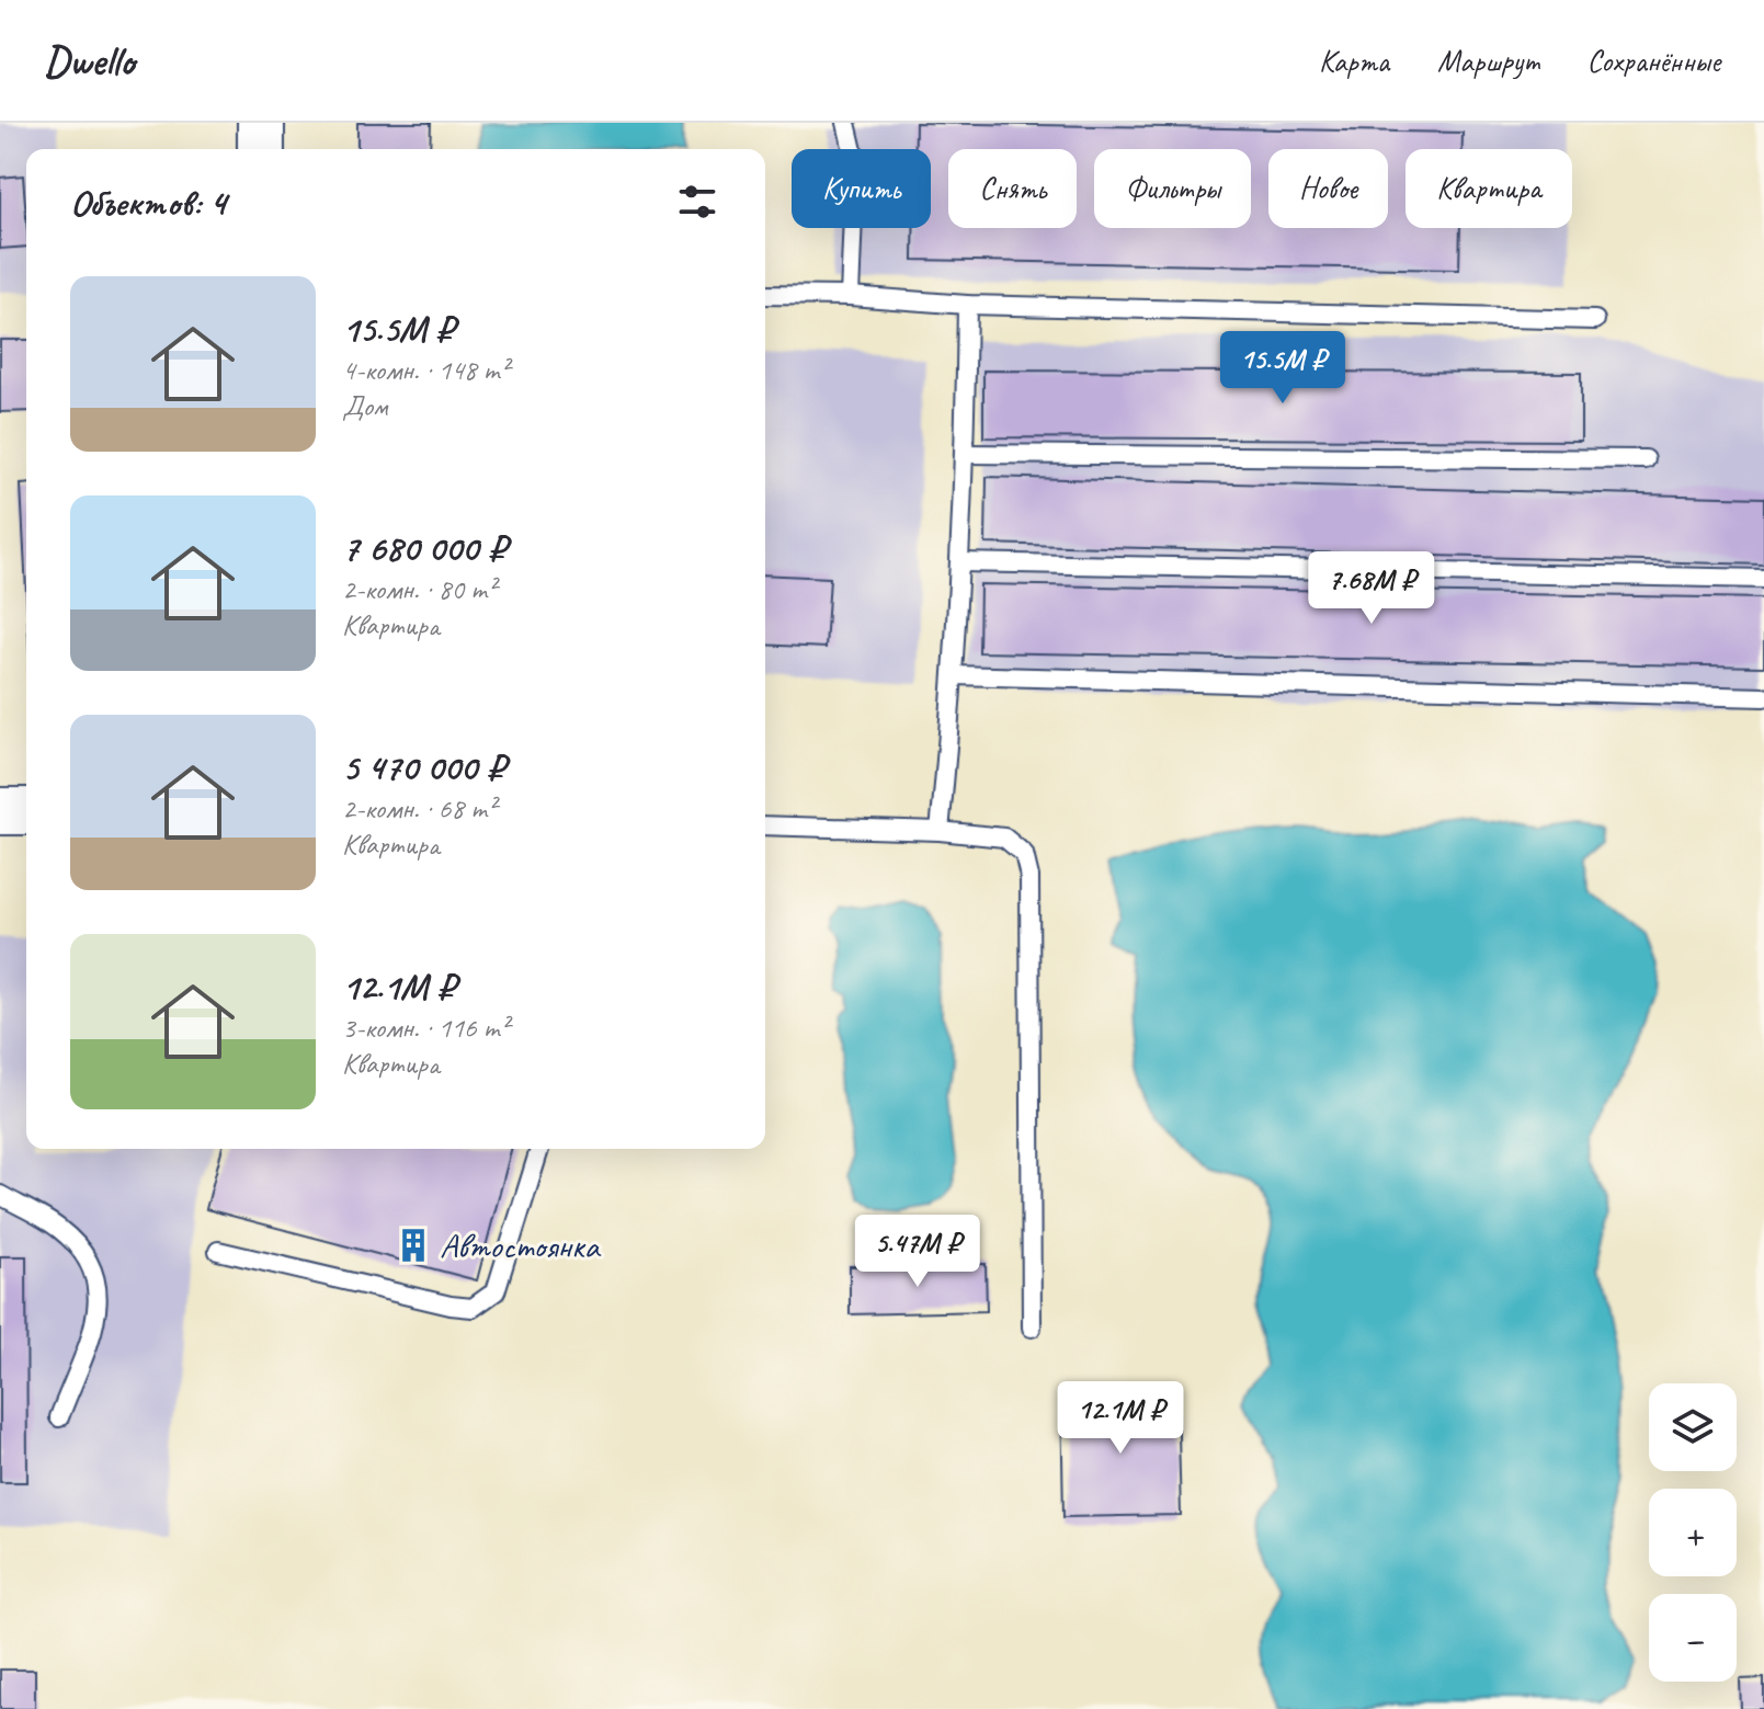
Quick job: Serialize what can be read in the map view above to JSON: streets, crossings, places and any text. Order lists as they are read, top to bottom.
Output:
{
  "places": {
    "building": ["Автостоянка"]
  },
  "page": {
    "header": "Dwello",
    "nav": ["Карта", "Маршрут", "Сохранённые"],
    "chip": [
      "Купить",
      "Снять",
      "Фильтры",
      "Новое",
      "Квартира"
    ],
    "heading": "Объектов: 4",
    "list": [
      {
        "name": "15.5M ₽",
        "note": "4-комн. · 148 m² · Дом"
      },
      {
        "name": "7 680 000 ₽",
        "note": "2-комн. · 80 m² · Квартира"
      },
      {
        "name": "5 470 000 ₽",
        "note": "2-комн. · 68 m² · Квартира"
      },
      {
        "name": "12.1M ₽",
        "note": "3-комн. · 116 m² · Квартира"
      }
    ],
    "price": [
      "15.5M ₽",
      "7.68M ₽",
      "5.47M ₽",
      "12.1M ₽"
    ],
    "map_buttons": ["+", "−"]
  }
}
